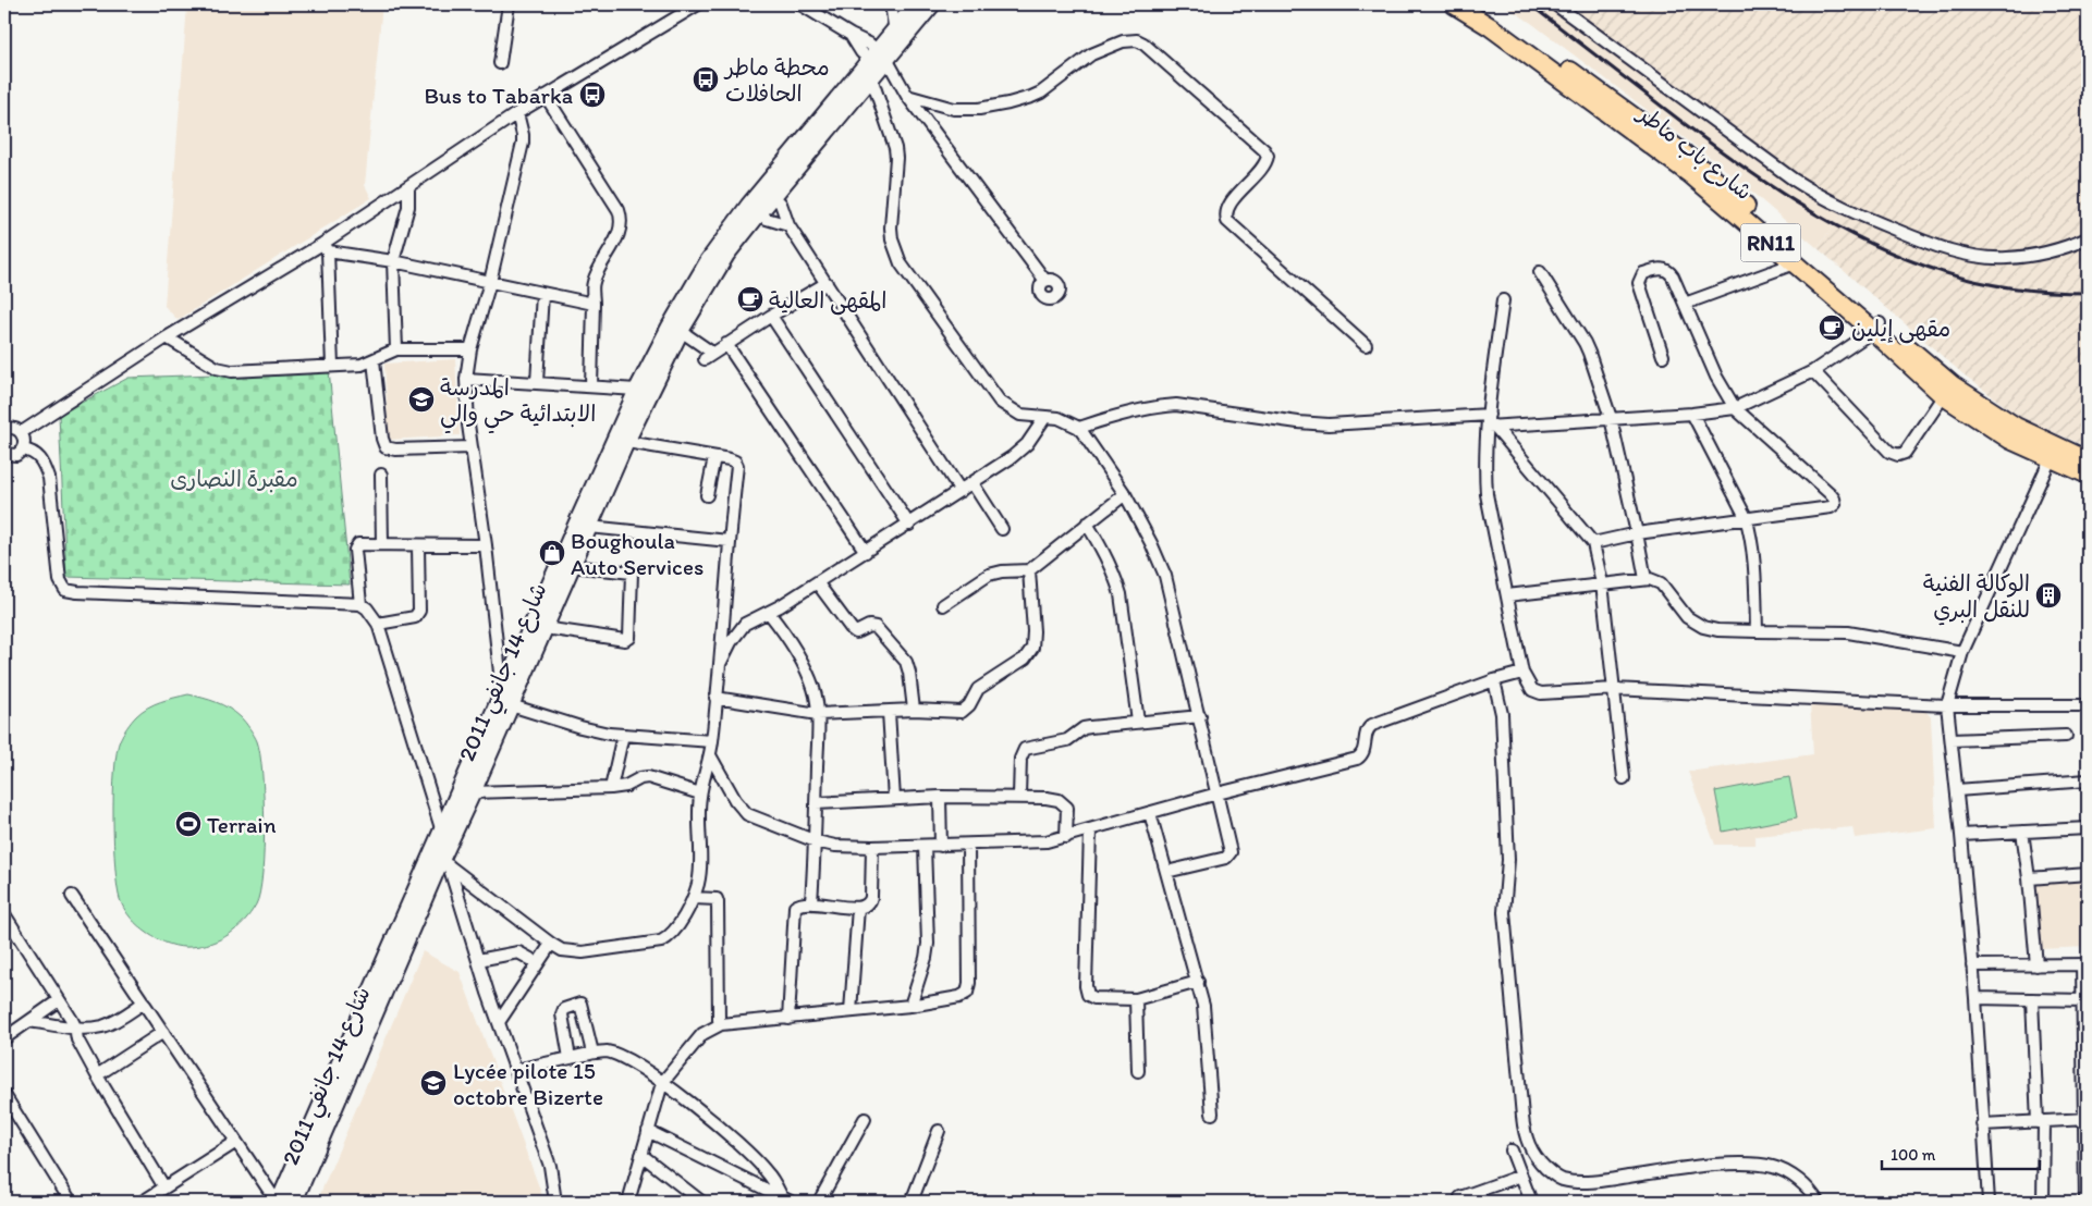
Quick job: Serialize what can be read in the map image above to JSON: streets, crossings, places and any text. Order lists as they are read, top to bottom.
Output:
{
  "streets": {
    "main road": ["شارع باب ماطر", "RN11", "شارع 14 جانفي 2011"]
  },
  "parks": ["مقبرة النصارى"],
  "places": {
    "bus stop": ["محطة ماطر الحافلات", "Bus to Tabarka"],
    "cafe": ["المقهى العالية", "مقهى إيلين"],
    "school or university": ["المدرسة الابتدائية حي والي", "Lycée pilote 15 octobre Bizerte"],
    "shop": ["Boughoula Auto Services"],
    "building": ["الوكالة الفنية للنقل البري"],
    "sports": ["Terrain"]
  },
  "scale_bar": "100 m"
}
